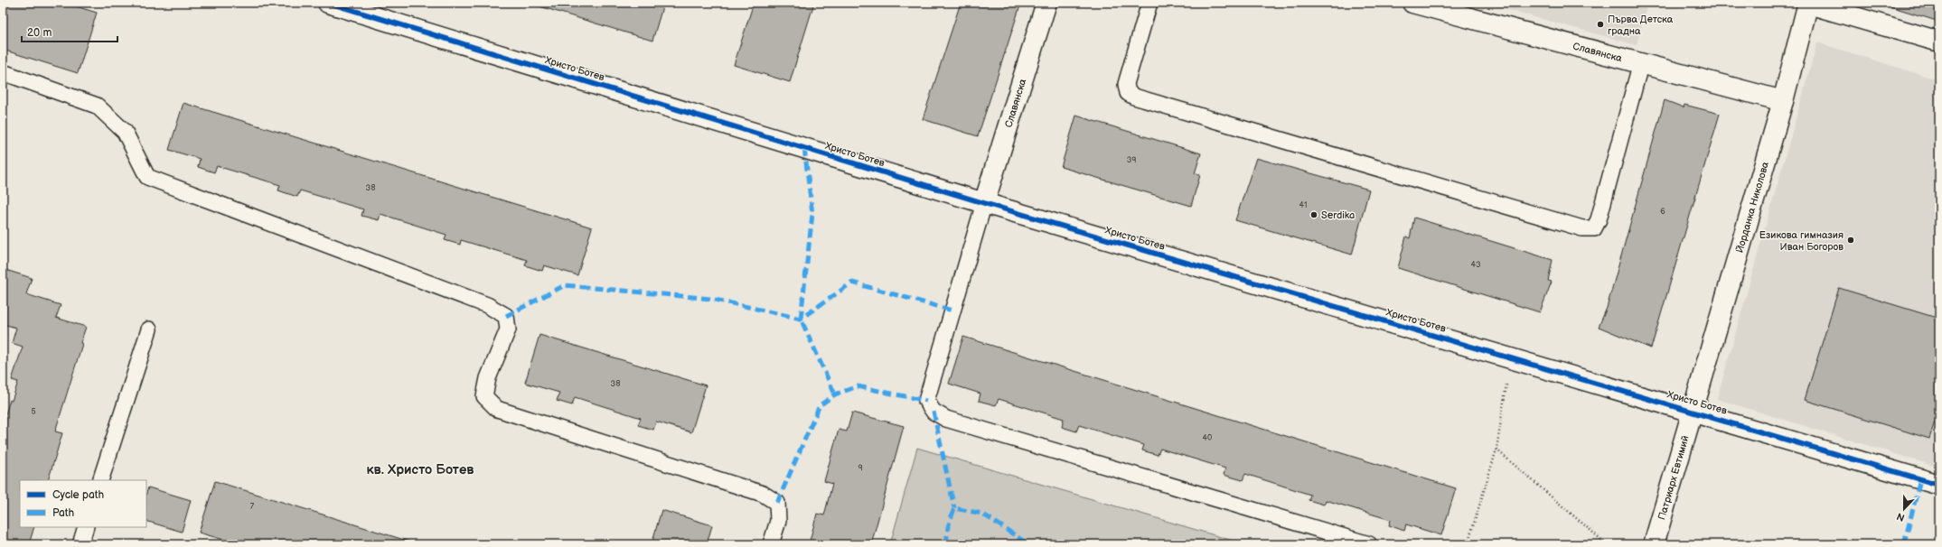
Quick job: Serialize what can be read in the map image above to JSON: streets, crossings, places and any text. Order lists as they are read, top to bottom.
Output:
{
  "streets": {
    "street": [
      "Славянска",
      "Христо Ботев",
      "Йорданка Николова",
      "Патриарх Евтимий"
    ]
  },
  "crossings": [
    ["Славянска", "Христо Ботев"],
    ["Славянска", "Йорданка Николова"],
    ["Христо Ботев", "Йорданка Николова"],
    ["Христо Ботев", "Патриарх Евтимий"],
    ["Йорданка Николова", "Патриарх Евтимий"]
  ],
  "districts": ["кв. Христо Ботев"],
  "places": ["Първа Детска градна", "Serdika", "Езикова гимназия Иван Богоров"],
  "house_numbers": [
    "39",
    "38",
    "41",
    "6",
    "43",
    "38",
    "5",
    "40",
    "9",
    "7"
  ],
  "legend": ["Cycle path", "Path"],
  "scale_bar": "20 m",
  "north": "bottom"
}
